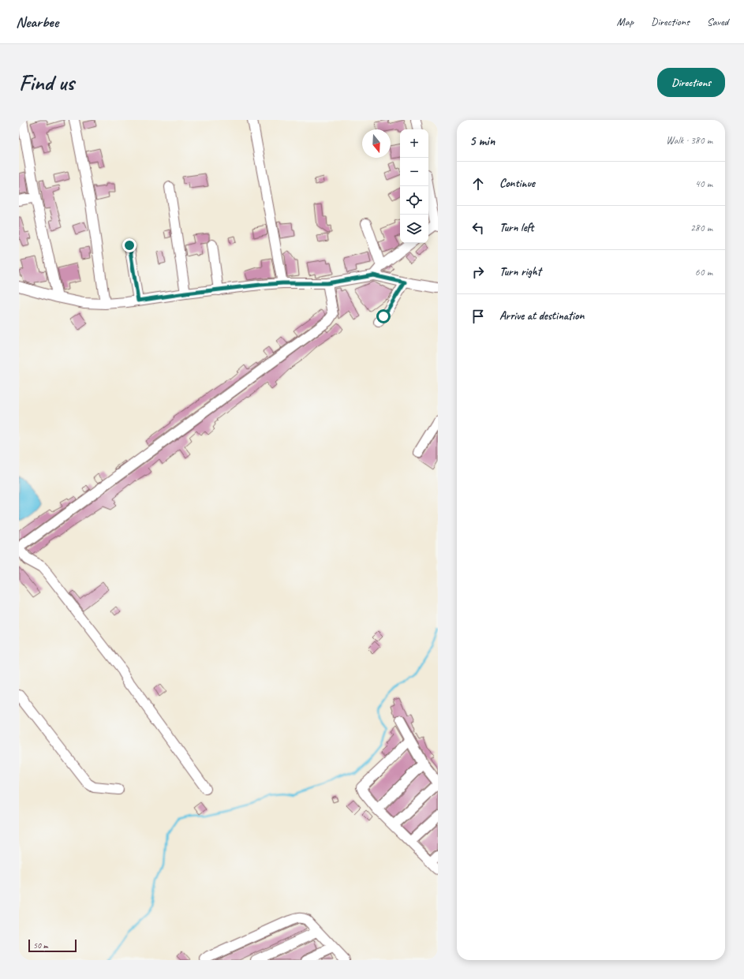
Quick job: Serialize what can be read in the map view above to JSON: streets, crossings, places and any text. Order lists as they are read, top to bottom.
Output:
{
  "scale_bar": "50 m",
  "north": "bottom",
  "page": {
    "header": "Nearbee",
    "nav": ["Map", "Directions", "Saved"],
    "buttons": "Directions",
    "title": "Find us",
    "heading": ["5 min", "Walk · 380 m"],
    "map_buttons": ["+", "−"],
    "list": [
      ["Continue", "40 m"],
      ["Turn left", "280 m"],
      ["Turn right", "60 m"],
      "Arrive at destination"
    ],
    "scale": "50 m"
  }
}
